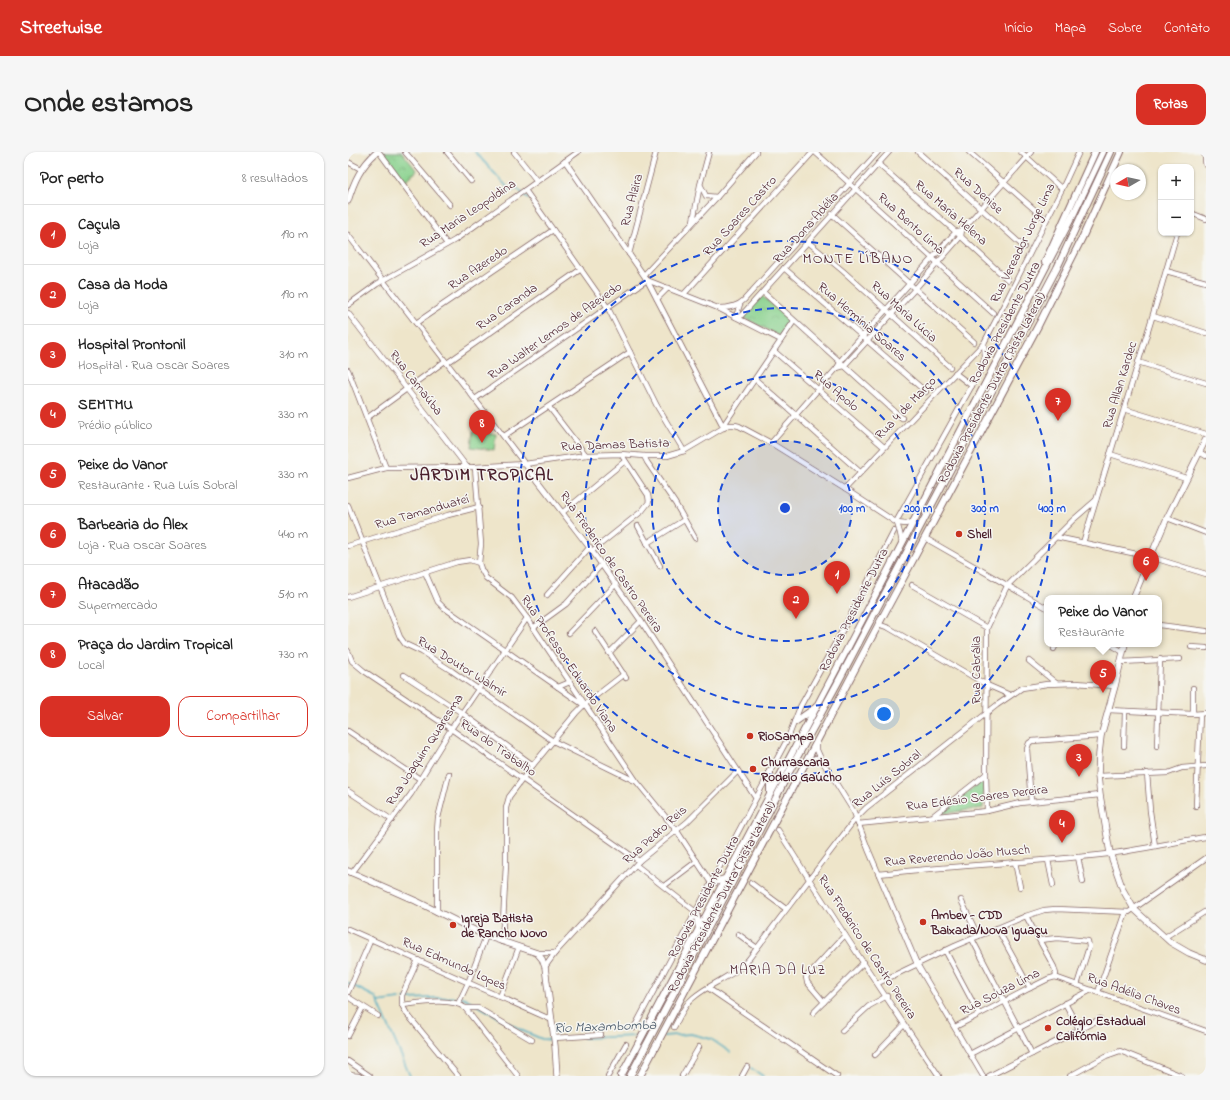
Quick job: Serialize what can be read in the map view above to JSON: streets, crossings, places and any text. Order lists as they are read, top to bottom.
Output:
{
  "streets": {
    "highway": ["Rodovia Presidente Dutra", "Rodovia Presidente Dutra (Pista Lateral)"],
    "street": [
      "Rua Denise",
      "Rua Alzira",
      "Rua Maria Helena",
      "Rua Maria Leopoldina",
      "Rua Soares Castro",
      "Rua Bento Lima",
      "Rua Dona Adélia",
      "Rua Vereador Jorge Lima",
      "Rua Azeredo",
      "Rua Caranda",
      "Rua Maria Lúcia",
      "Rua Hermínia Soares",
      "Rua Walter Lemos de Azevedo",
      "Rua Carnaúba",
      "Rua Allan Kardec",
      "Rua Apolo",
      "Rua 4 de Março",
      "Rua Damas Batista",
      "Rua Tamanduateí",
      "Rua Frederico de Castro Pereira",
      "Rua Professor Eduardo Viana",
      "Rua Doutor Walmir",
      "Rua Cabrália",
      "Rua do Trabalho",
      "Rua Joaquim Quaresma",
      "Rua Luís Sobral",
      "Rua Edésio Soares Pereira",
      "Rua Pedro Reis",
      "Rua Reverendo João Musch",
      "Rua Edmundo Lopes",
      "Rua Souza Lima",
      "Rua Adélia Chaves"
    ]
  },
  "crossings": [
    ["Rua Maria Helena", "Rua Dona Adélia"],
    ["Rua Maria Leopoldina", "Rua Frederico de Castro Pereira"],
    ["Rua Soares Castro", "Rua Bento Lima"],
    ["Rua Bento Lima", "Rua Dona Adélia"],
    ["Rua Dona Adélia", "Rua Maria Lúcia"],
    ["Rua Dona Adélia", "Rua Hermínia Soares"],
    ["Rua Vereador Jorge Lima", "Rua 4 de Março"],
    ["Rua Azeredo", "Rua Frederico de Castro Pereira"],
    ["Rua Caranda", "Rua Carnaúba"],
    ["Rua Caranda", "Rua Frederico de Castro Pereira"],
    ["Rodovia Presidente Dutra", "Rodovia Presidente Dutra (Pista Lateral)"],
    ["Rua Walter Lemos de Azevedo", "Rua Frederico de Castro Pereira"],
    ["Rua Carnaúba", "Rua Damas Batista"],
    ["Rua Allan Kardec", "Rua Cabrália"],
    ["Rua Apolo", "Rua 4 de Março"],
    ["Rua 4 de Março", "Rua Damas Batista"],
    ["Rua Damas Batista", "Rua Frederico de Castro Pereira"],
    ["Rua Tamanduateí", "Rua Doutor Walmir"],
    ["Rua Frederico de Castro Pereira", "Rua Luís Sobral"],
    ["Rua Frederico de Castro Pereira", "Rua Pedro Reis"],
    ["Rua Professor Eduardo Viana", "Rua Doutor Walmir"],
    ["Rua Professor Eduardo Viana", "Rua Joaquim Quaresma"],
    ["Rua Professor Eduardo Viana", "Rua Pedro Reis"],
    ["Rua Doutor Walmir", "Rua Joaquim Quaresma"],
    ["Rua Cabrália", "Rua Luís Sobral"],
    ["Rua Cabrália", "Rua Edésio Soares Pereira"],
    ["Rua do Trabalho", "Rua Joaquim Quaresma"],
    ["Rua do Trabalho", "Rua Pedro Reis"],
    ["Rua Luís Sobral", "Rua Edésio Soares Pereira"],
    ["Rua Souza Lima", "Rua Adélia Chaves"]
  ],
  "districts": ["MONTE LÍBANO", "JARDIM TROPICAL", "MARIA DA LUZ"],
  "water": ["Rio Maxambomba"],
  "places": [
    "Shell",
    "RioSampa",
    "Churrascaria Rodeio Gaúcho",
    "Ambev - CDD Baixada/Nova Iguaçu",
    "Igreja Batista de Rancho Novo",
    "Colégio Estadual Califórnia"
  ],
  "north": "left",
  "page": {
    "header": "Streetwise",
    "nav": [
      "Início",
      "Mapa",
      "Sobre",
      "Contato"
    ],
    "title": "Onde estamos",
    "buttons": [
      "Rotas",
      ["Salvar", "Compartilhar"]
    ],
    "heading": ["Por perto", "8 resultados"],
    "map_buttons": ["+", "−"],
    "list": [
      {
        "mark": "1",
        "name": "Caçula",
        "note": "Loja",
        "value": "190 m"
      },
      {
        "mark": "2",
        "name": "Casa da Moda",
        "note": "Loja",
        "value": "190 m"
      },
      {
        "mark": "3",
        "name": "Hospital Prontonil",
        "note": "Hospital · Rua Oscar Soares",
        "value": "310 m"
      },
      {
        "mark": "4",
        "name": "SEMTMU",
        "note": "Prédio público",
        "value": "330 m"
      },
      {
        "mark": "5",
        "name": "Peixe do Vanor",
        "note": "Restaurante · Rua Luís Sobral",
        "value": "330 m"
      },
      {
        "mark": "6",
        "name": "Barbearia do Alex",
        "note": "Loja · Rua Oscar Soares",
        "value": "440 m"
      },
      {
        "mark": "7",
        "name": "Atacadão",
        "note": "Supermercado",
        "value": "510 m"
      },
      {
        "mark": "8",
        "name": "Praça do Jardim Tropical",
        "note": "Local",
        "value": "730 m"
      }
    ],
    "pins": [
      "7",
      "8",
      "6",
      "1",
      "2",
      "5",
      "3",
      "4"
    ],
    "popup": ["Peixe do Vanor", "Restaurante"]
  },
  "rings": [
    "100 m",
    "200 m",
    "300 m",
    "400 m"
  ]
}
